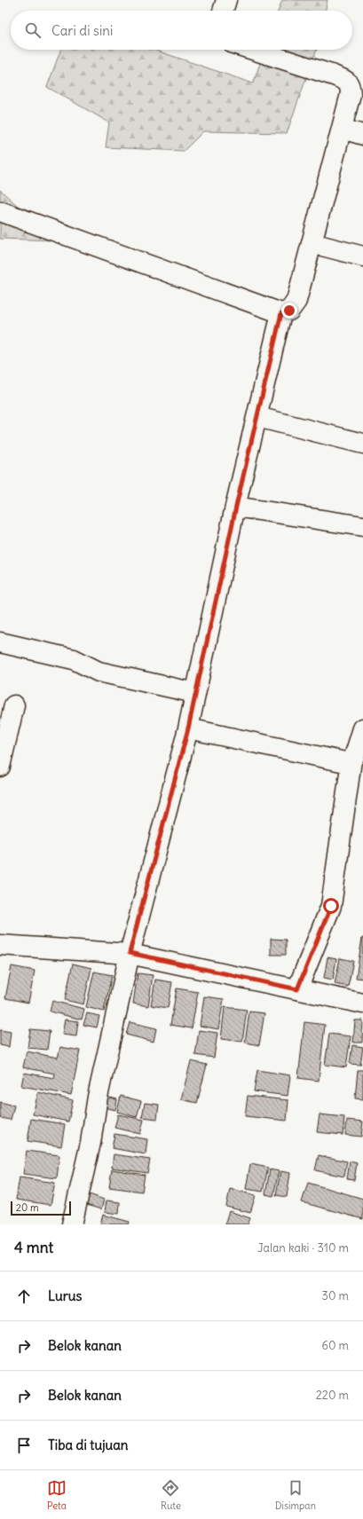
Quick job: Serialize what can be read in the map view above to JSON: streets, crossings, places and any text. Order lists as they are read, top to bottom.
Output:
{
  "scale_bar": "20 m",
  "page": {
    "search": "Cari di sini",
    "scale": "20 m",
    "heading": ["4 mnt", "Jalan kaki · 310 m"],
    "list": [
      ["Lurus", "30 m"],
      ["Belok kanan", "60 m"],
      ["Belok kanan", "220 m"],
      "Tiba di tujuan"
    ],
    "nav": ["Peta", "Rute", "Disimpan"]
  }
}
